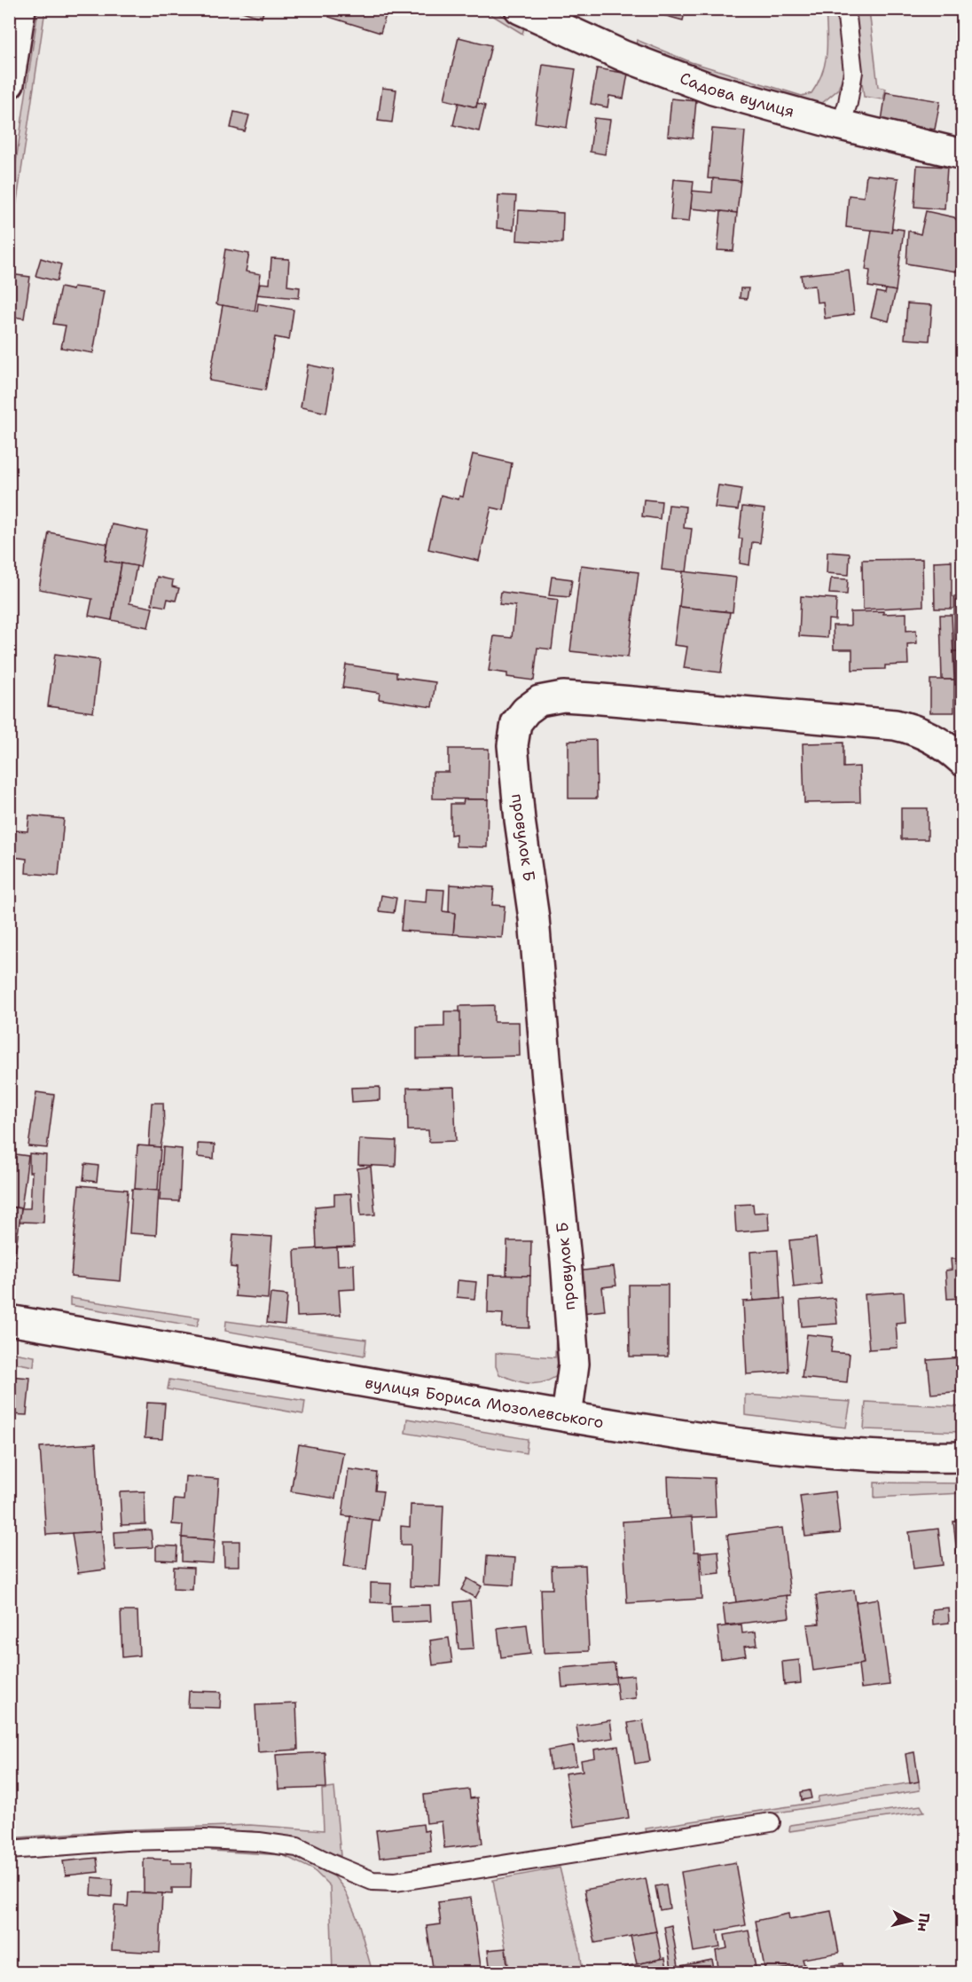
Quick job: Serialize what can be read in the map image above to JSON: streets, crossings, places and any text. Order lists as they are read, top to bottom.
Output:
{
  "streets": {
    "street": ["Садова вулиця", "провулок Б", "вулиця Бориса Мозолевського"]
  },
  "crossings": [
    ["провулок Б", "вулиця Бориса Мозолевського"]
  ],
  "north": "right"
}
